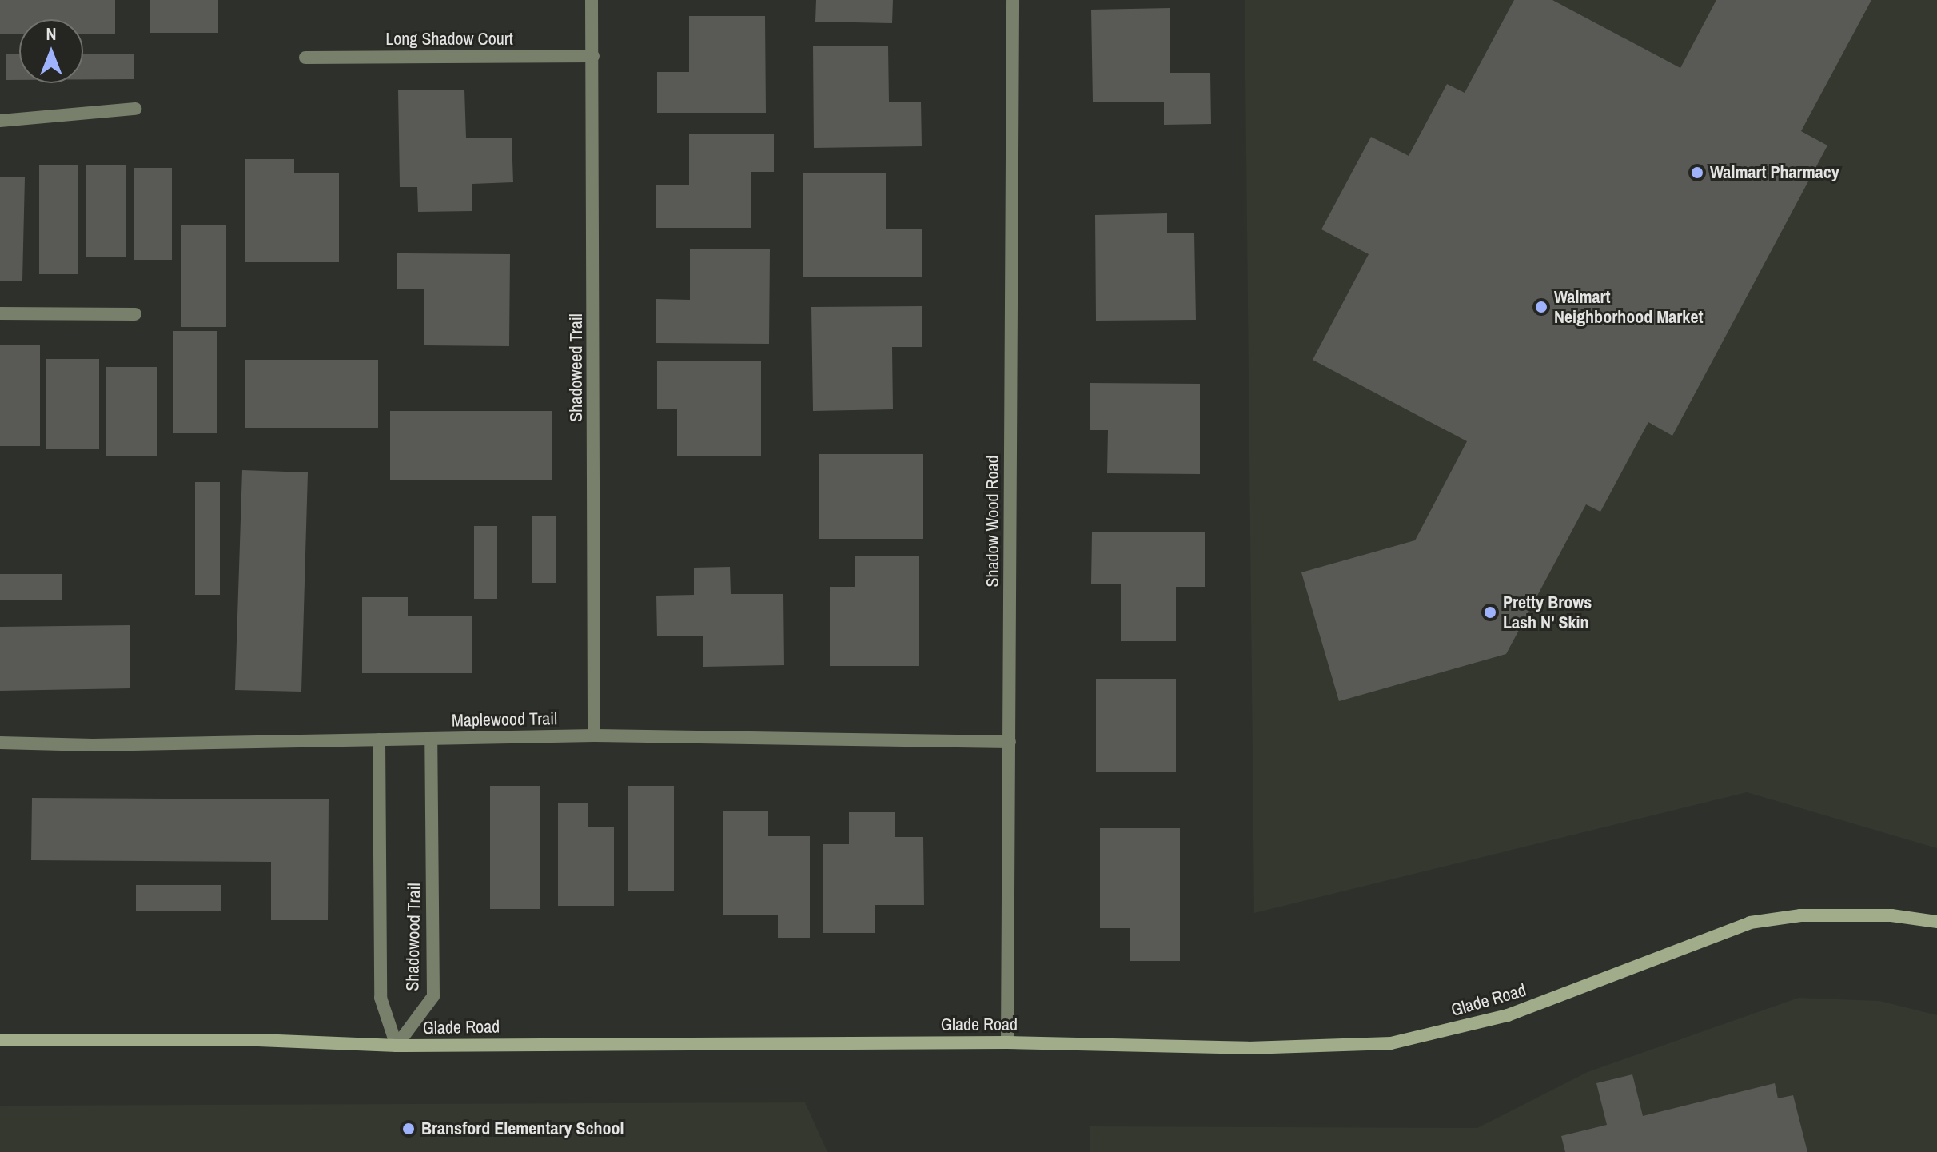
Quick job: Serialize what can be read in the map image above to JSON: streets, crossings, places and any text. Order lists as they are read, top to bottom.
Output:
{
  "streets": {
    "main road": ["Glade Road"],
    "street": [
      "Long Shadow Court",
      "Shadoweed Trail",
      "Shadow Wood Road",
      "Maplewood Trail",
      "Shadowood Trail"
    ]
  },
  "crossings": [
    ["Long Shadow Court", "Shadoweed Trail"],
    ["Shadoweed Trail", "Maplewood Trail"],
    ["Shadow Wood Road", "Maplewood Trail"],
    ["Shadow Wood Road", "Glade Road"],
    ["Maplewood Trail", "Shadowood Trail"],
    ["Shadowood Trail", "Glade Road"]
  ],
  "places": [
    "Walmart Pharmacy",
    "Walmart Neighborhood Market",
    "Pretty Brows Lash N' Skin",
    "Bransford Elementary School"
  ],
  "north": "top"
}
